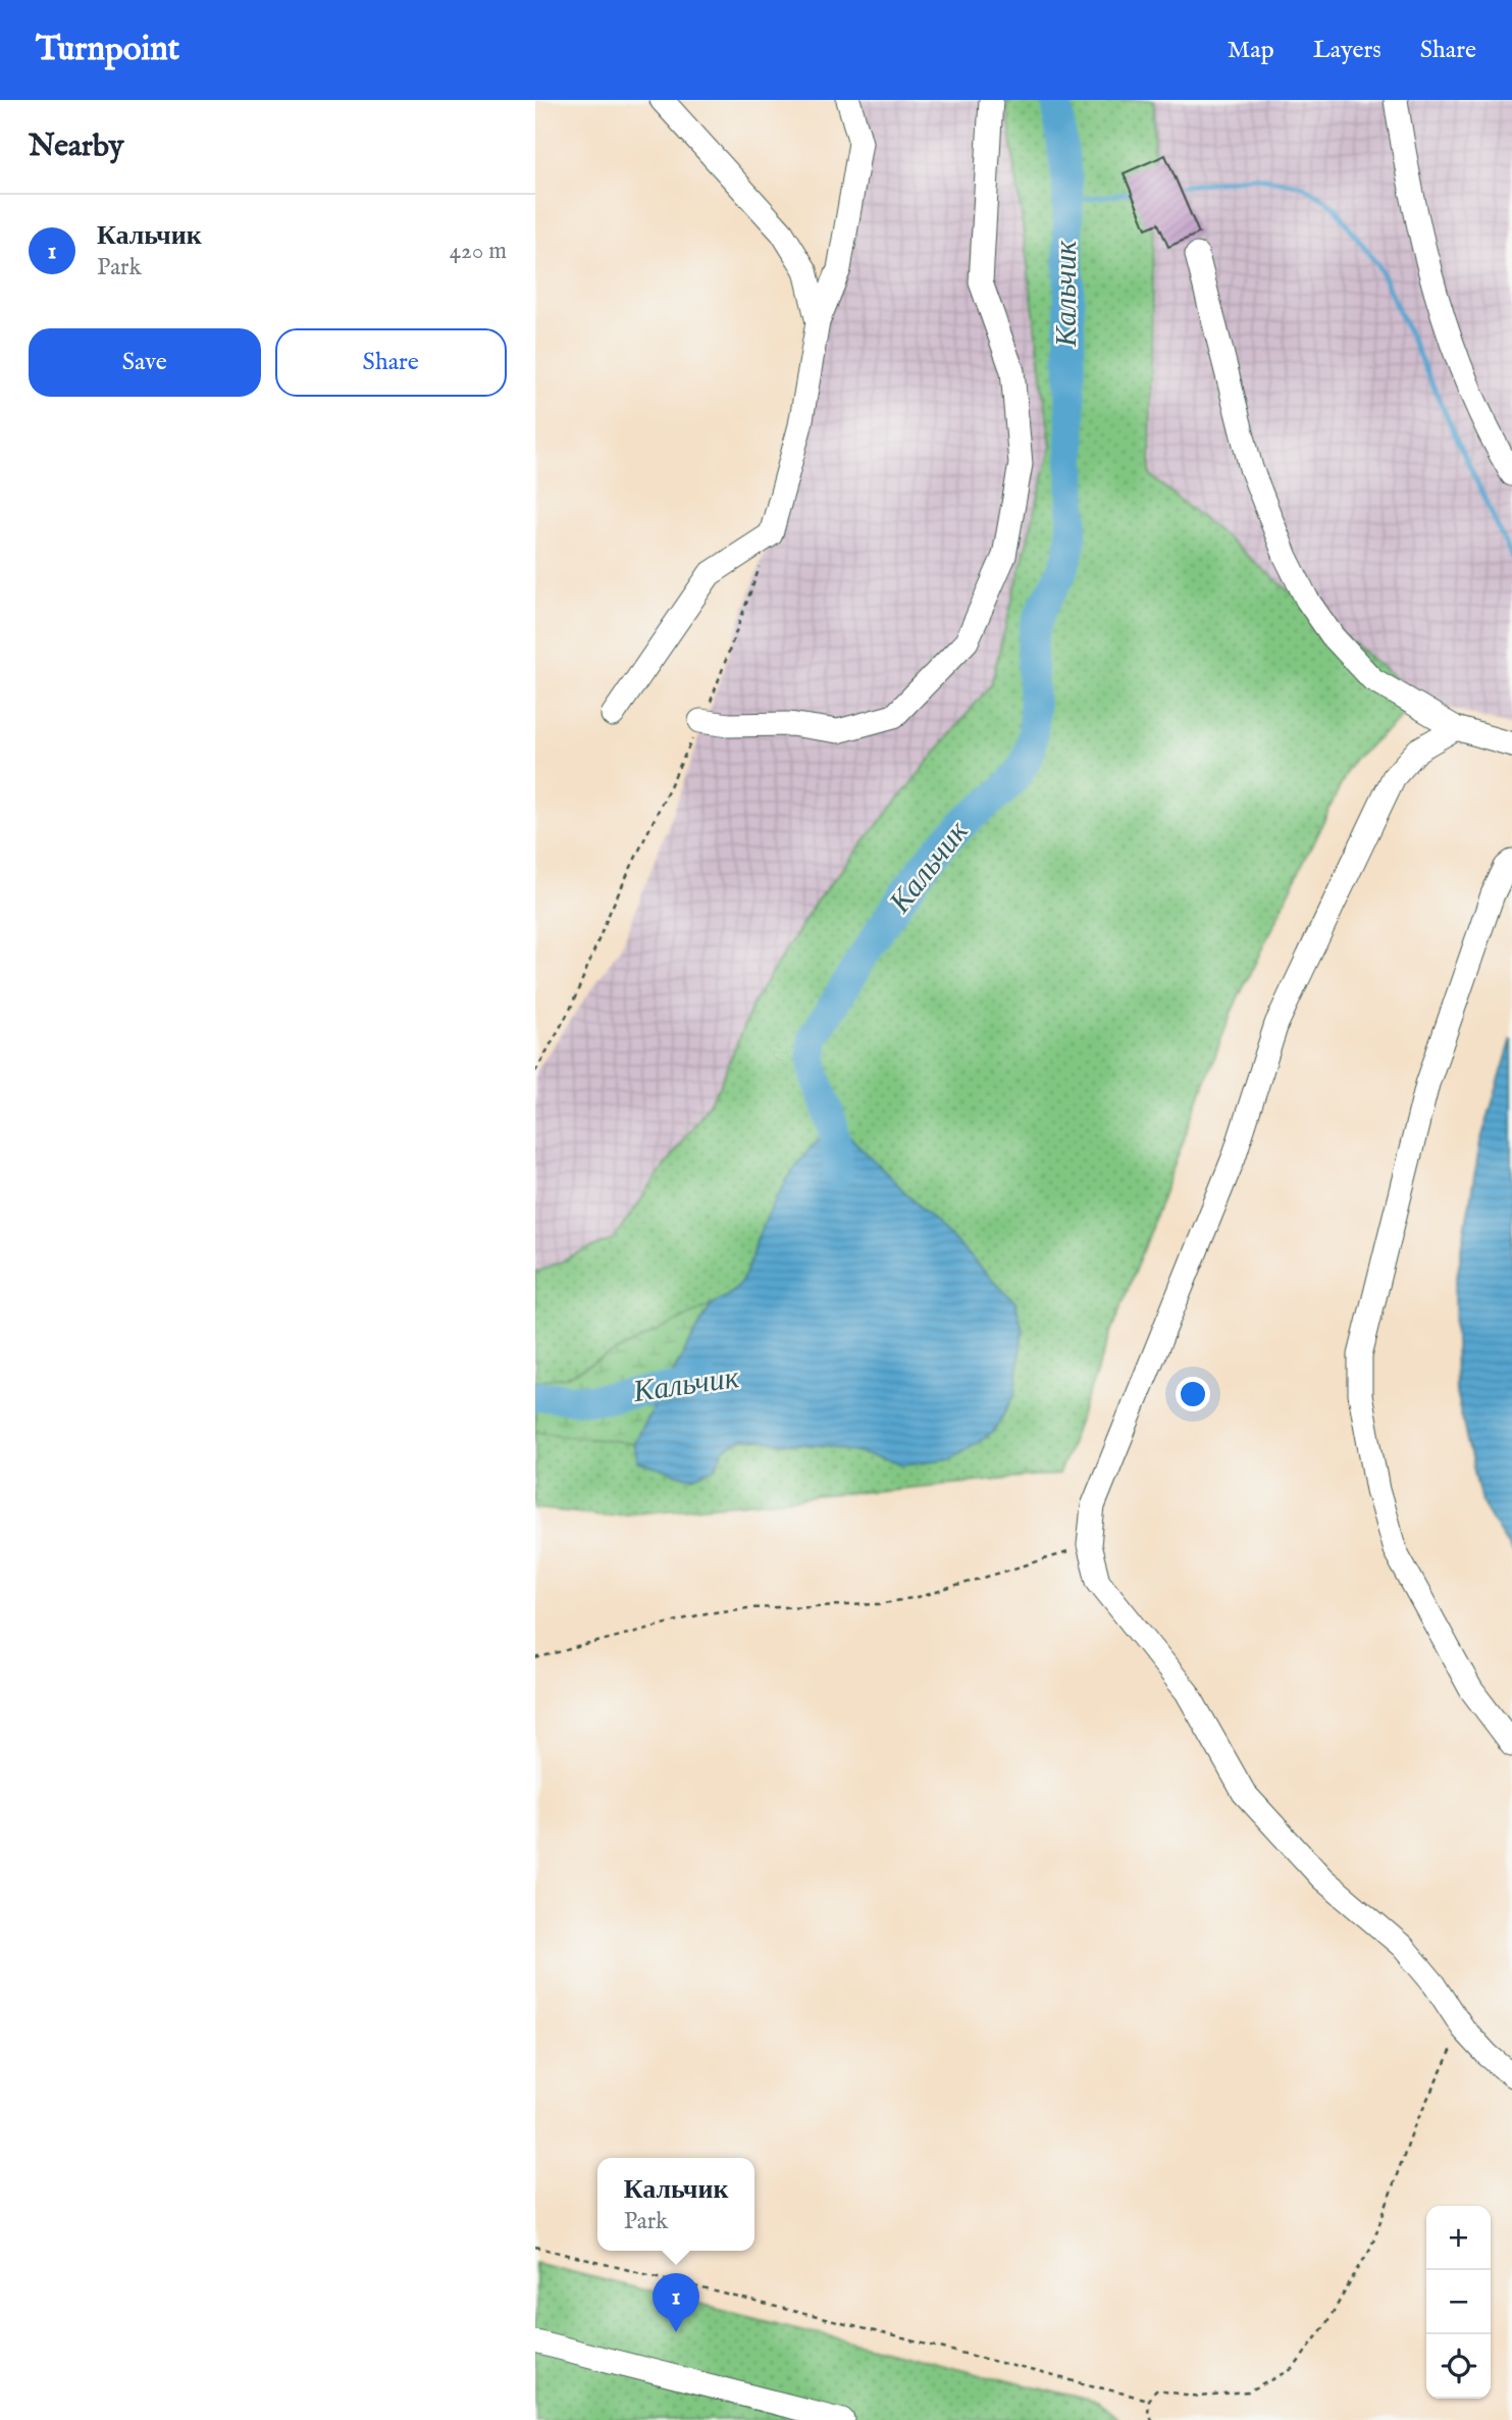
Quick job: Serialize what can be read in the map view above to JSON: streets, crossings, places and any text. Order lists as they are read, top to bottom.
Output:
{
  "water": ["Кальчик"],
  "page": {
    "header": "Turnpoint",
    "nav": ["Map", "Layers", "Share"],
    "heading": "Nearby",
    "list": [
      {
        "mark": "1",
        "name": "Кальчик",
        "note": "Park",
        "value": "420 m"
      }
    ],
    "buttons": ["Save", "Share"],
    "popup": ["Кальчик", "Park"],
    "map_buttons": ["+", "−"],
    "pins": "1"
  }
}
